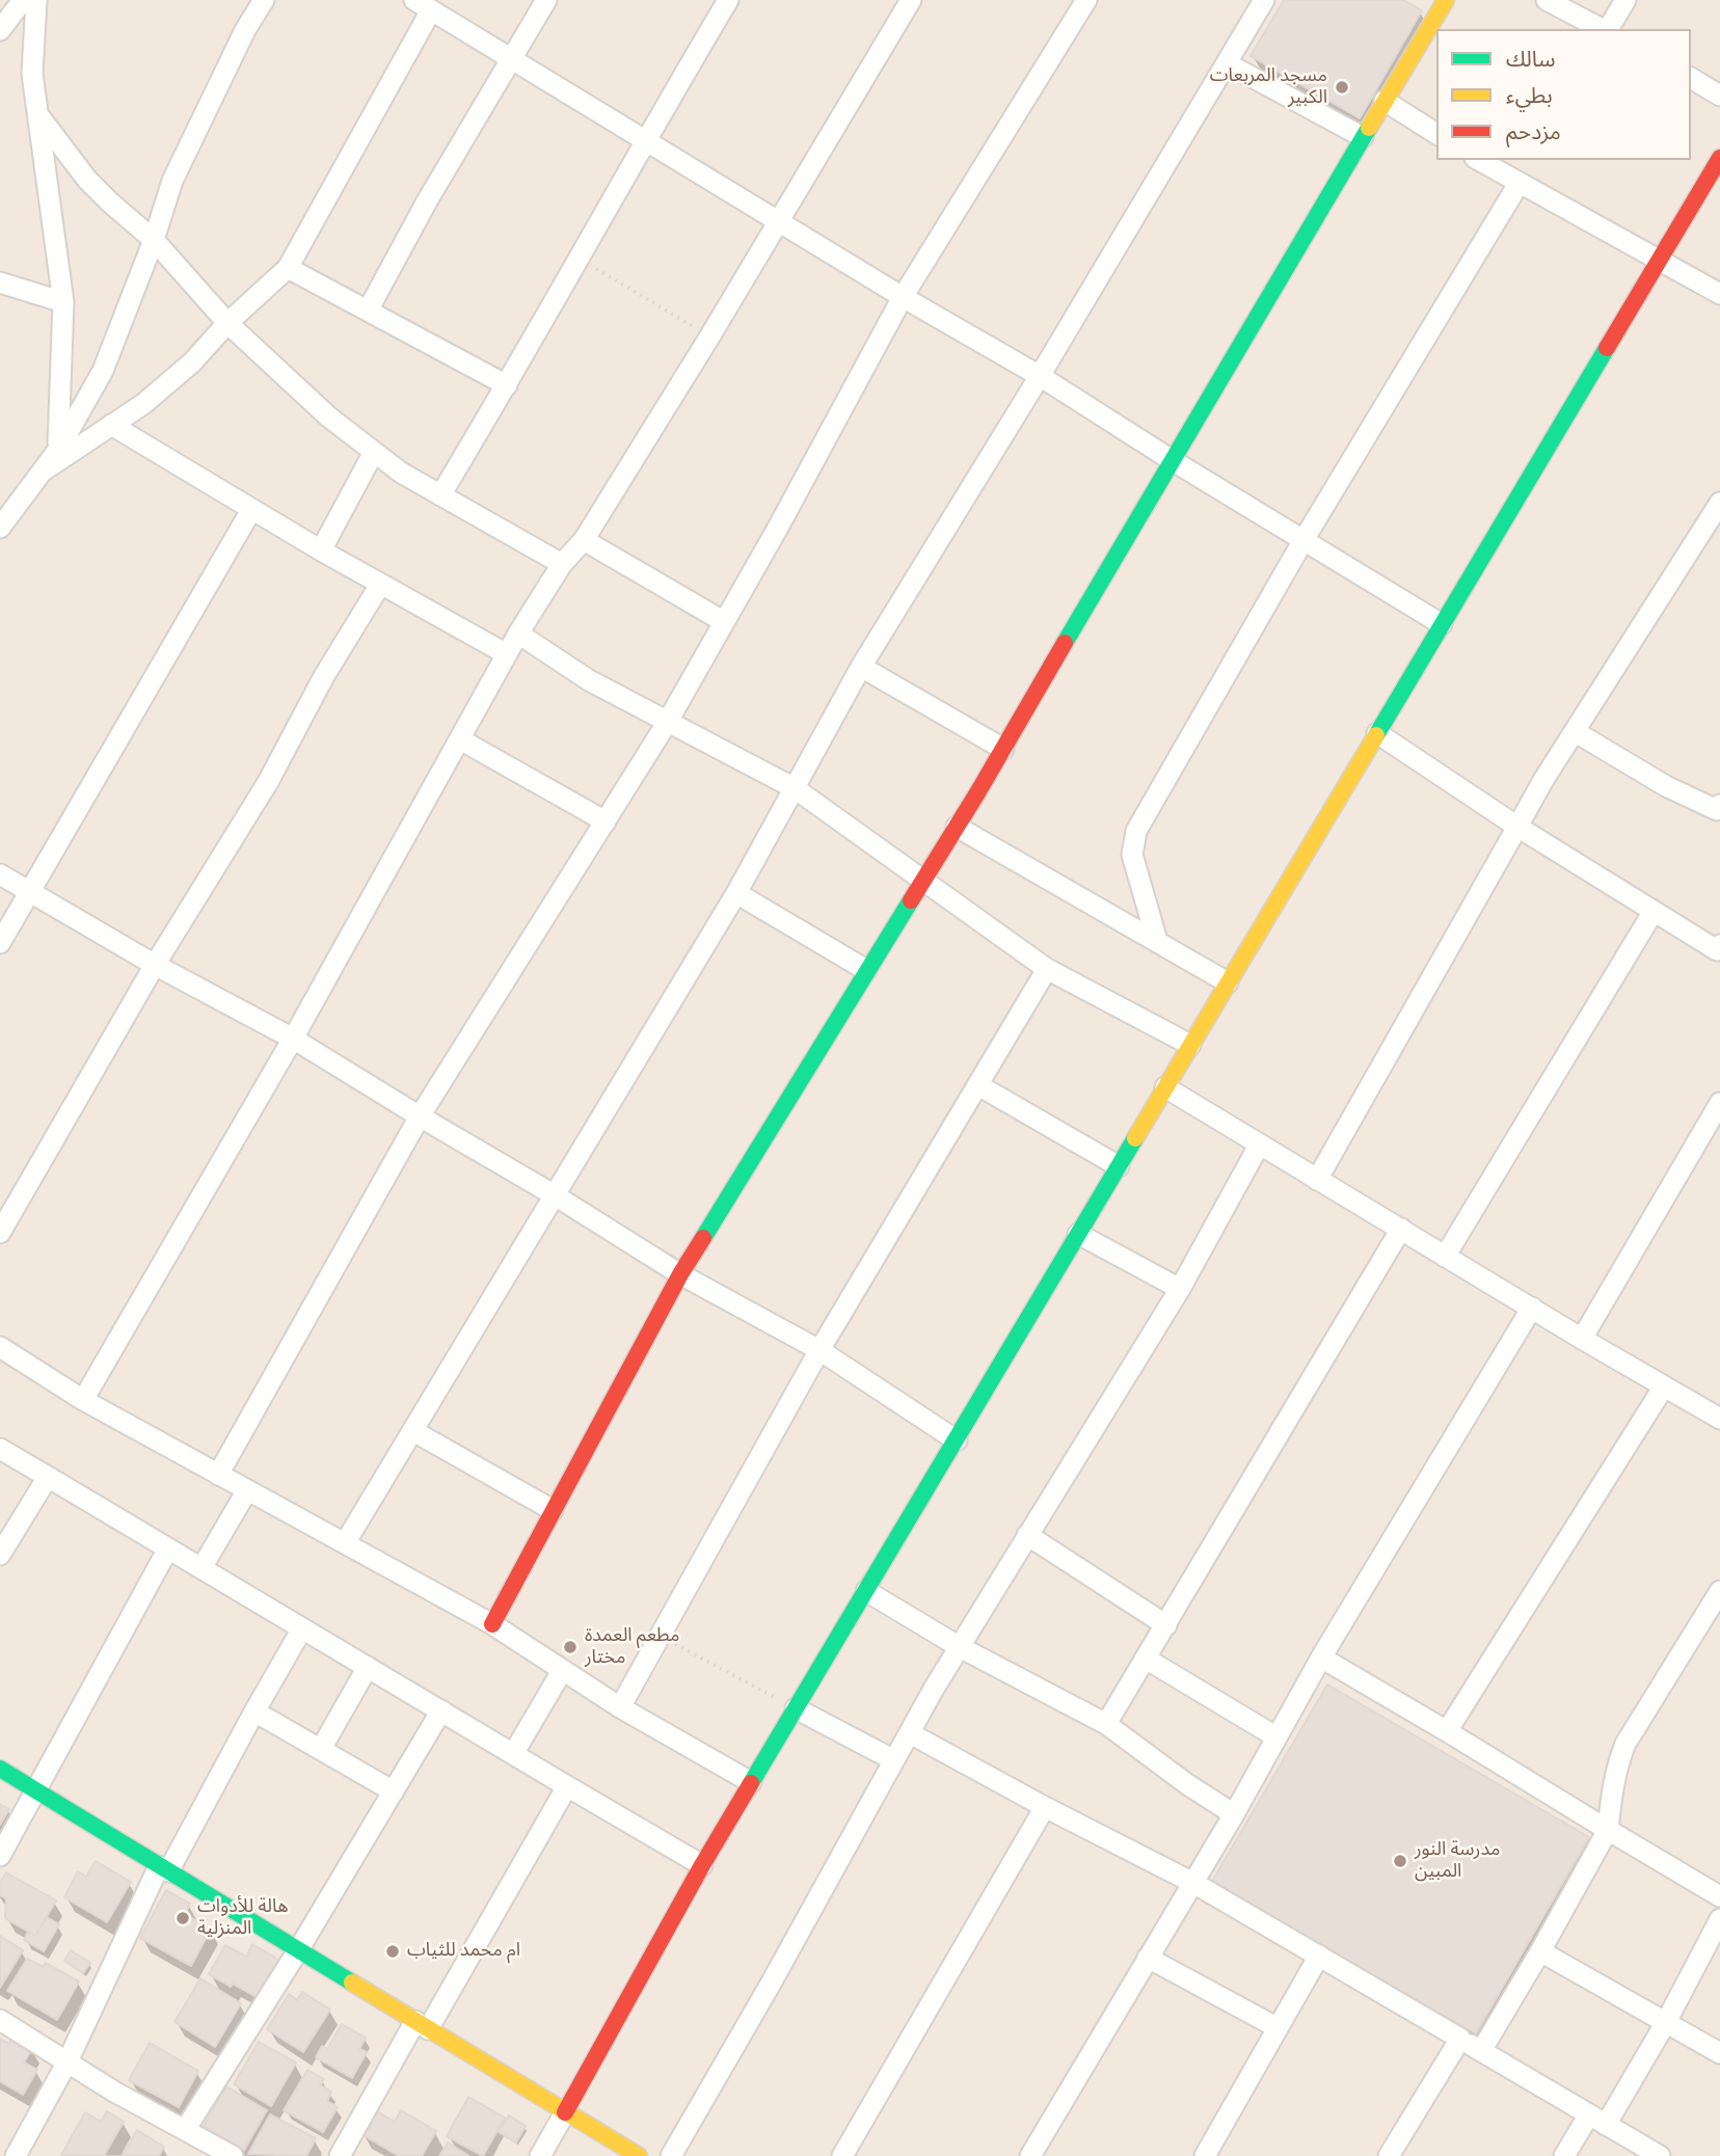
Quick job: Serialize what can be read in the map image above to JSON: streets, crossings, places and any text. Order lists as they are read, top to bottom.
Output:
{
  "places": [
    "مسجد المربعات الكبير",
    "مطعم العمدة مختار",
    "مدرسة النور المبين",
    "هالة للأدوات المنزلية",
    "ام محمد للثياب"
  ],
  "legend": ["سالك", "بطيء", "مزدحم"]
}
